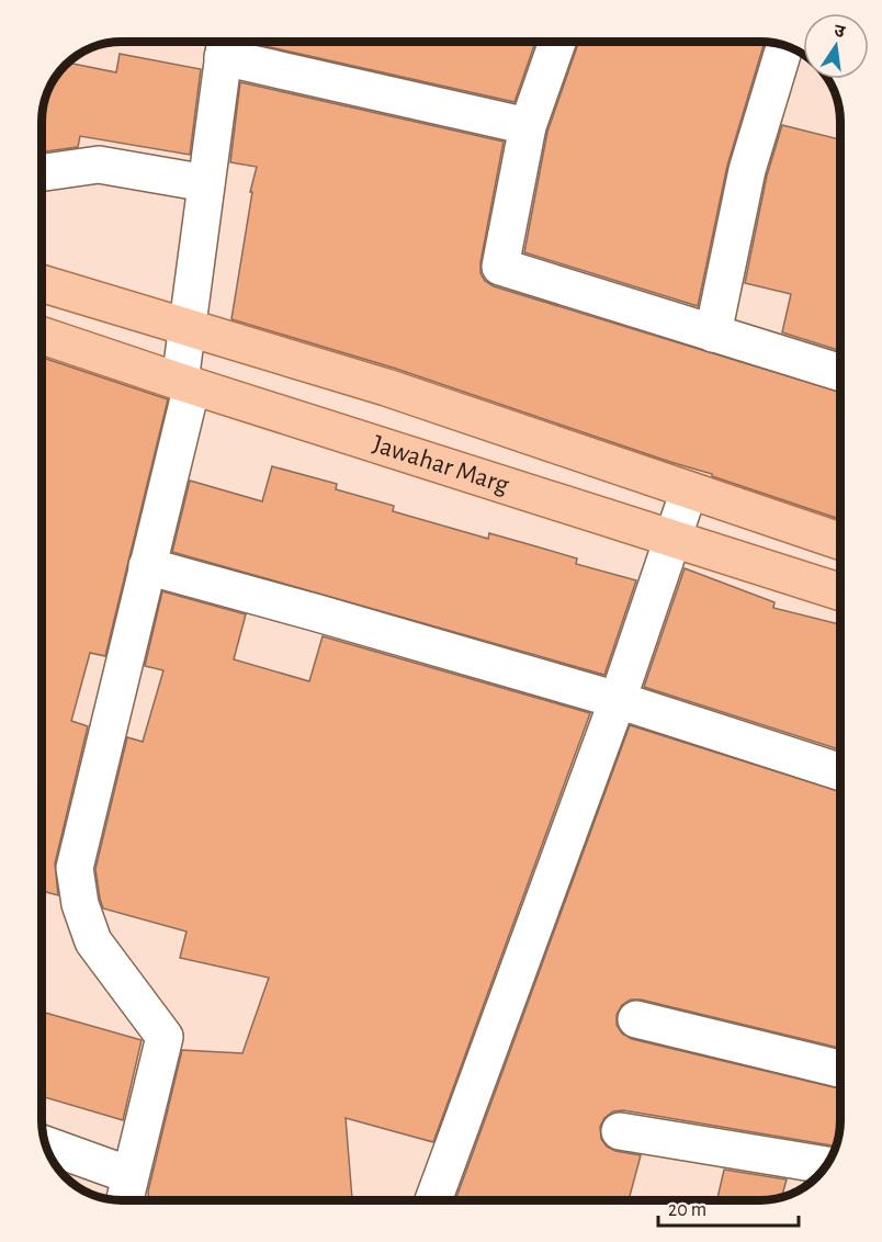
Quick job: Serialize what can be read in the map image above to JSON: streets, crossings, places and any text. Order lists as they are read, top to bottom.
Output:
{
  "streets": {
    "main road": ["Jawahar Marg"]
  },
  "scale_bar": "20 m",
  "north": "top"
}
